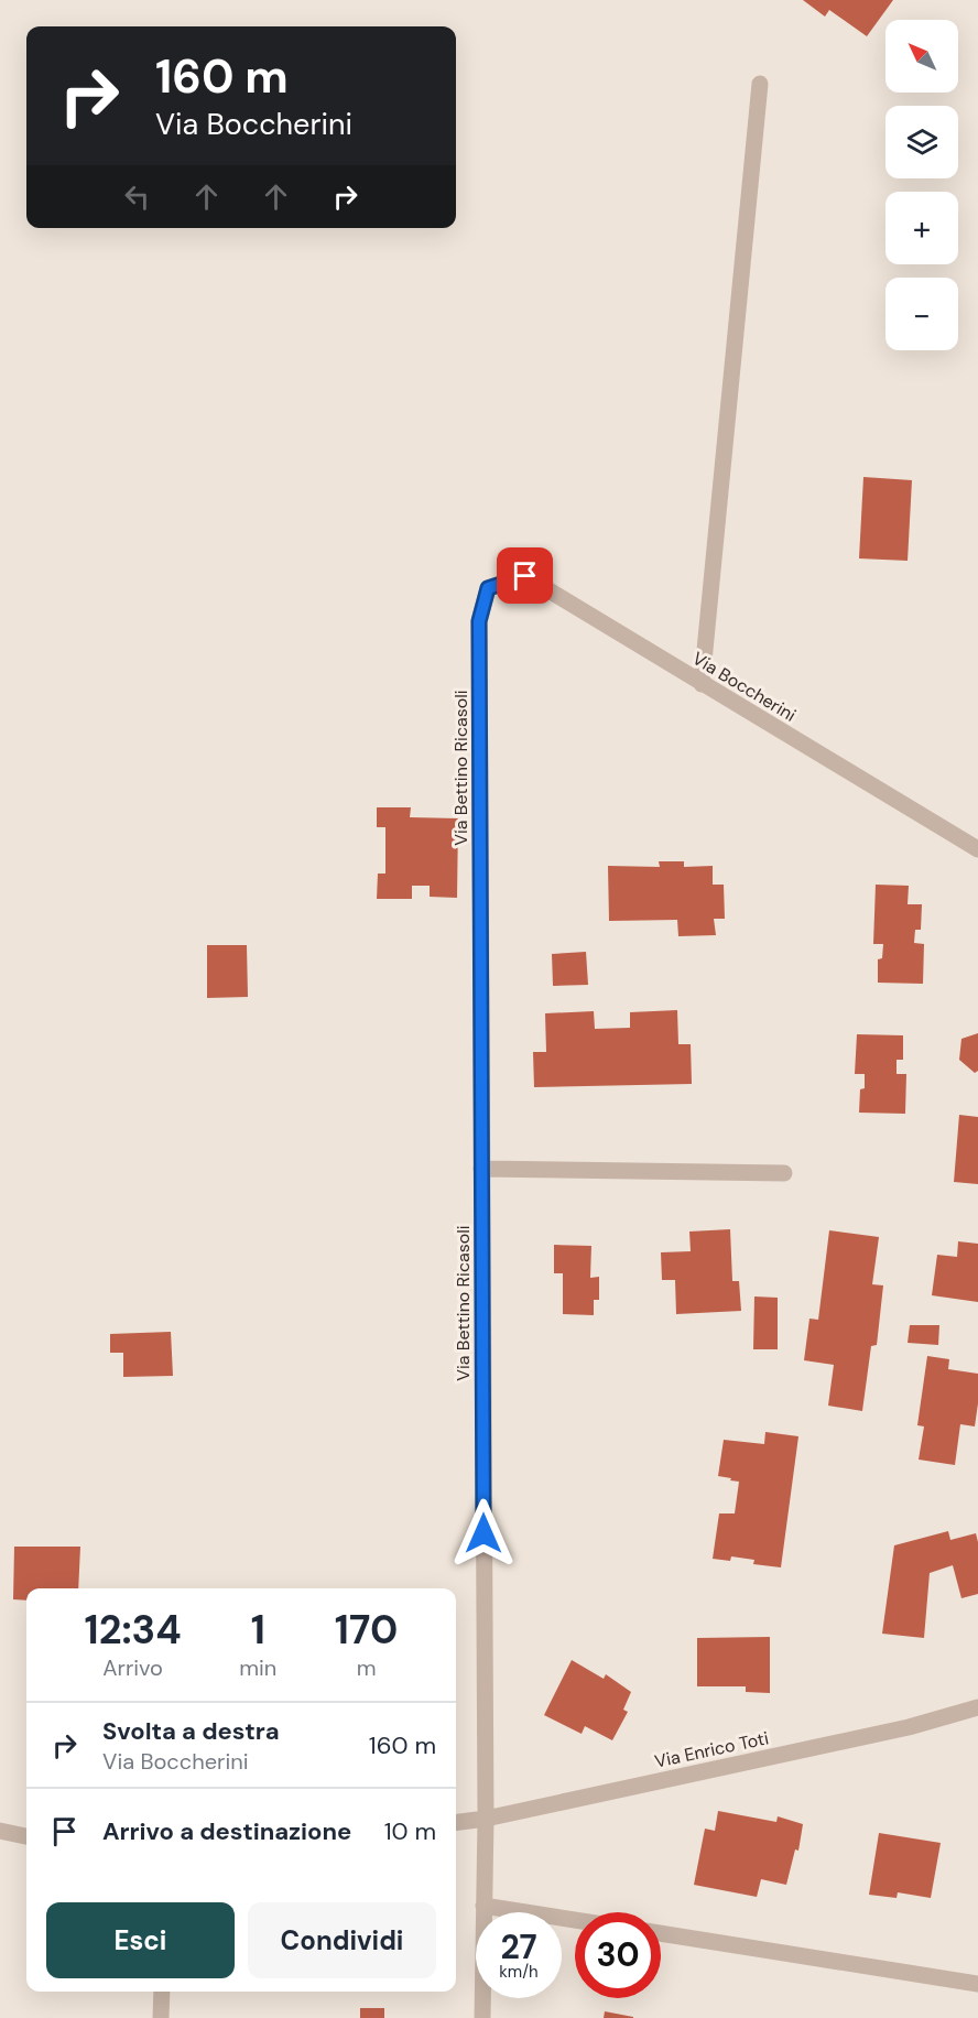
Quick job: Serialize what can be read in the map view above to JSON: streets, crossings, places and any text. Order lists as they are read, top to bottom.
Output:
{
  "streets": {
    "street": ["Via Boccherini", "Via Bettino Ricasoli", "Via Enrico Toti"]
  },
  "crossings": [
    ["Via Boccherini", "Via Bettino Ricasoli"],
    ["Via Bettino Ricasoli", "Via Enrico Toti"]
  ],
  "north": "top left",
  "page": {
    "map_buttons": ["+", "−"],
    "turn": ["160 m", "Via Boccherini"],
    "eta": [
      "12:34",
      "Arrivo",
      "1",
      "min",
      "170",
      "m"
    ],
    "list": [
      {
        "name": "Svolta a destra",
        "note": "Via Boccherini",
        "value": "160 m"
      },
      {
        "name": "Arrivo a destinazione",
        "value": "10 m"
      }
    ],
    "buttons": ["Esci", "Condividi"],
    "speed": "27 km/h",
    "limit": "30"
  }
}
